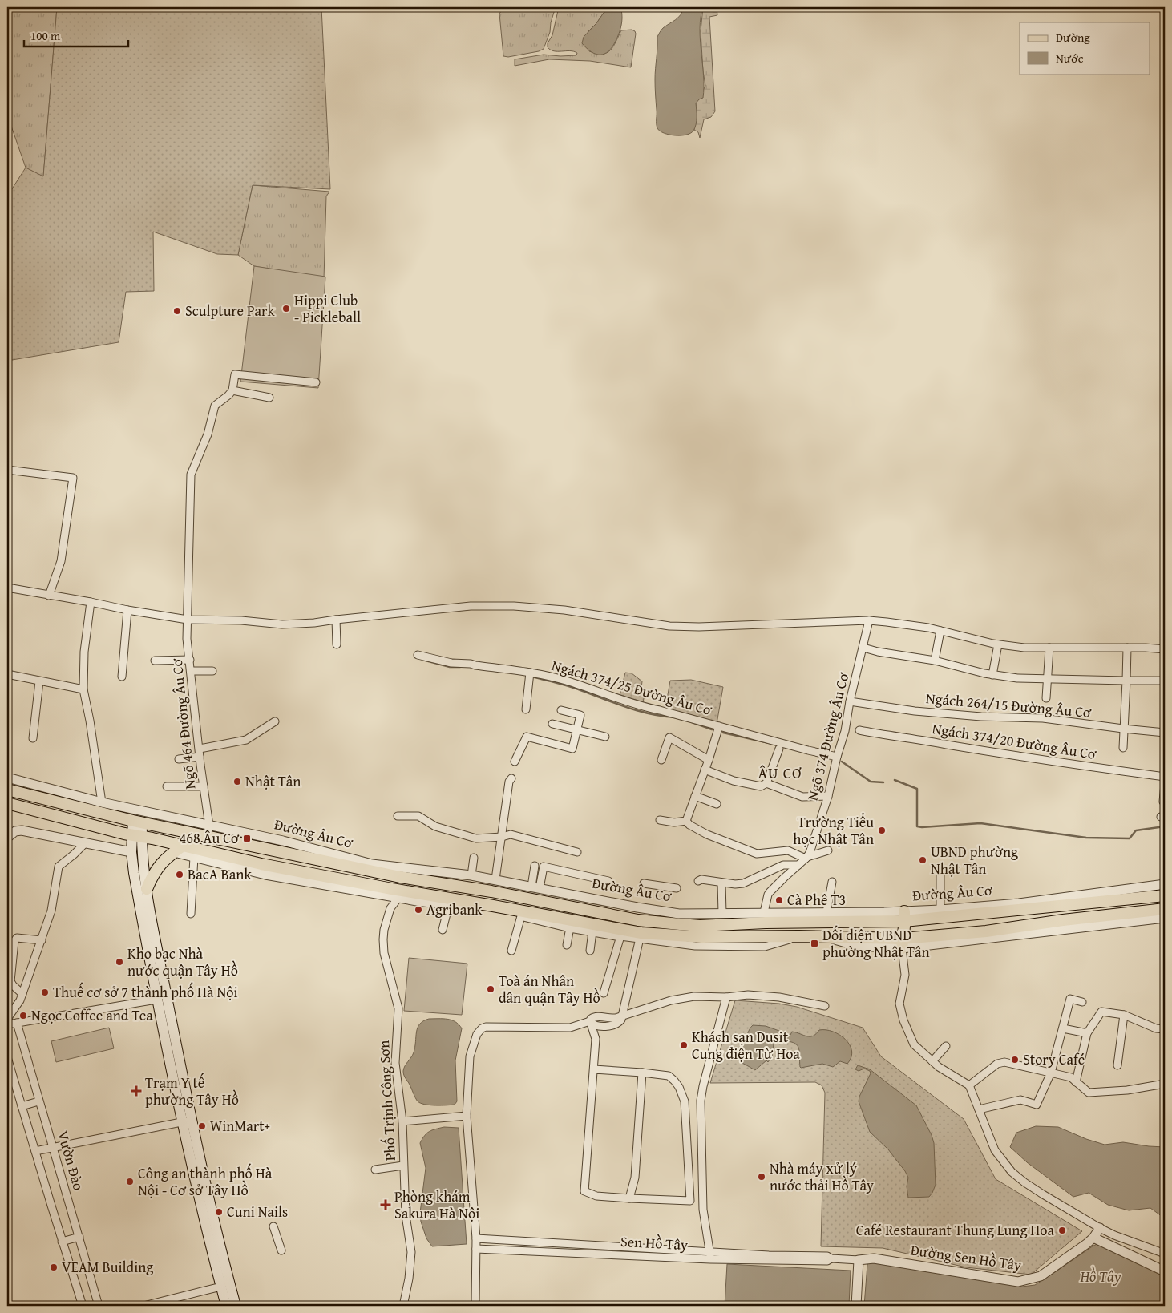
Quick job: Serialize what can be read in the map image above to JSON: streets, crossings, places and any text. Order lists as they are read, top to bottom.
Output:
{
  "streets": {
    "main road": ["Đường Âu Cơ"],
    "street": [
      "Ngách 374/25 Đường Âu Cơ",
      "Ngách 264/15 Đường Âu Cơ",
      "Ngõ 464 Đường Âu Cơ",
      "Ngõ 374 Đường Âu Cơ",
      "Ngách 374/20 Đường Âu Cơ",
      "Phố Trịnh Công Sơn",
      "Vườn Đào",
      "Sen Hồ Tây",
      "Đường Sen Hồ Tây"
    ]
  },
  "crossings": [
    ["Ngách 374/25 Đường Âu Cơ", "Ngõ 374 Đường Âu Cơ"],
    ["Ngách 264/15 Đường Âu Cơ", "Ngõ 374 Đường Âu Cơ"],
    ["Ngõ 464 Đường Âu Cơ", "Đường Âu Cơ"],
    ["Ngõ 374 Đường Âu Cơ", "Đường Âu Cơ"],
    ["Sen Hồ Tây", "Đường Sen Hồ Tây"]
  ],
  "districts": ["ÂU CƠ"],
  "water": ["Hồ Tây"],
  "places": {
    "other": [
      "Hippi Club - Pickleball",
      "Sculpture Park",
      "Nhật Tân",
      "Trường Tiểu học Nhật Tân",
      "UBND phường Nhật Tân",
      "BacA Bank",
      "Cà Phê T3",
      "Agribank",
      "Kho bạc Nhà nước quận Tây Hồ",
      "Toà án Nhân dân quận Tây Hồ",
      "Thuế cơ sở 7 thành phố Hà Nội",
      "Ngọc Coffee and Tea",
      "Khách sạn Dusit Cung điện Từ Hoa",
      "Story Café",
      "WinMart+",
      "Nhà máy xử lý nước thải Hồ Tây",
      "Công an thành phố Hà Nội - Cơ sở Tây Hồ",
      "Cuni Nails",
      "Café Restaurant Thung Lung Hoa",
      "VEAM Building"
    ],
    "transit": ["468 Âu Cơ", "Đối diện UBND phường Nhật Tân"],
    "health": ["Trạm Y tế phường Tây Hồ", "Phòng khám Sakura Hà Nội"]
  },
  "legend": ["Đường", "Nước"],
  "scale_bar": "100 m"
}
